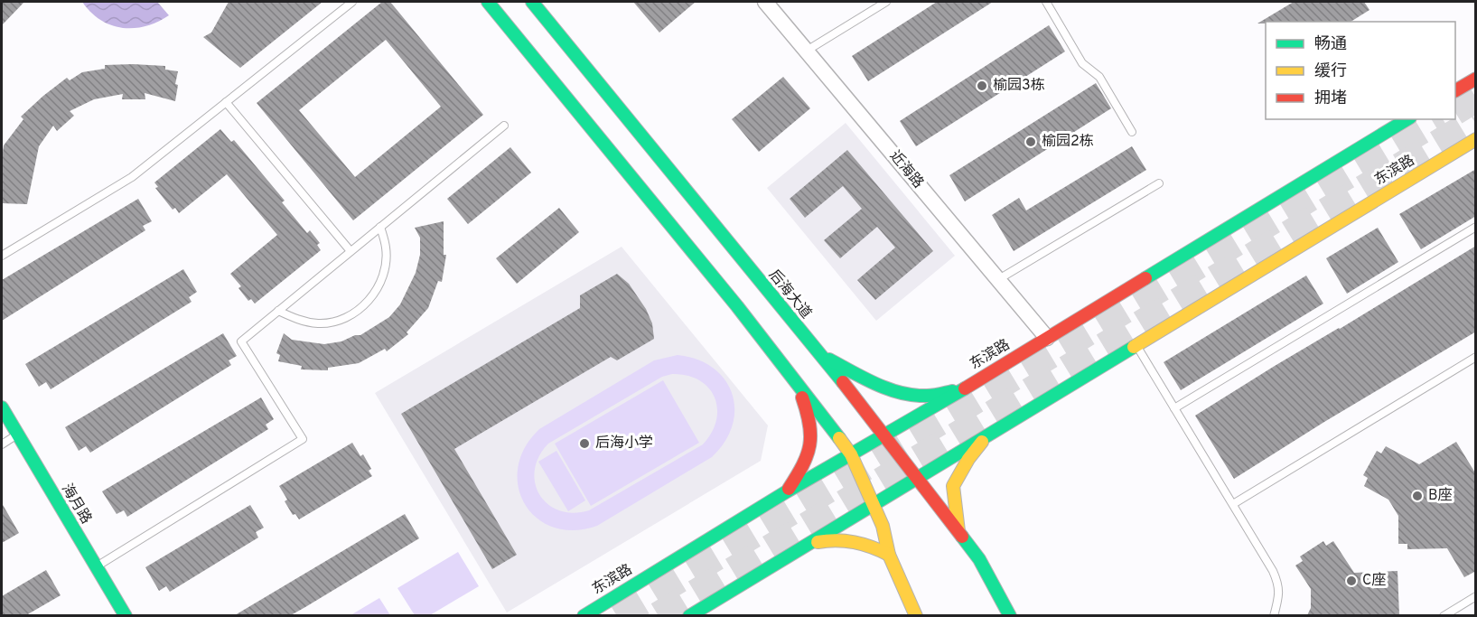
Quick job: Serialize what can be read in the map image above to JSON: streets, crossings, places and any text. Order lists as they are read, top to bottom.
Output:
{
  "streets": {
    "main road": ["东滨路", "后海大道", "海月路"],
    "street": ["近海路"]
  },
  "crossings": [
    ["近海路", "东滨路"],
    ["东滨路", "后海大道"]
  ],
  "places": [
    "榆园3栋",
    "榆园2栋",
    "后海小学",
    "B座",
    "C座"
  ],
  "legend": ["畅通", "缓行", "拥堵"]
}
